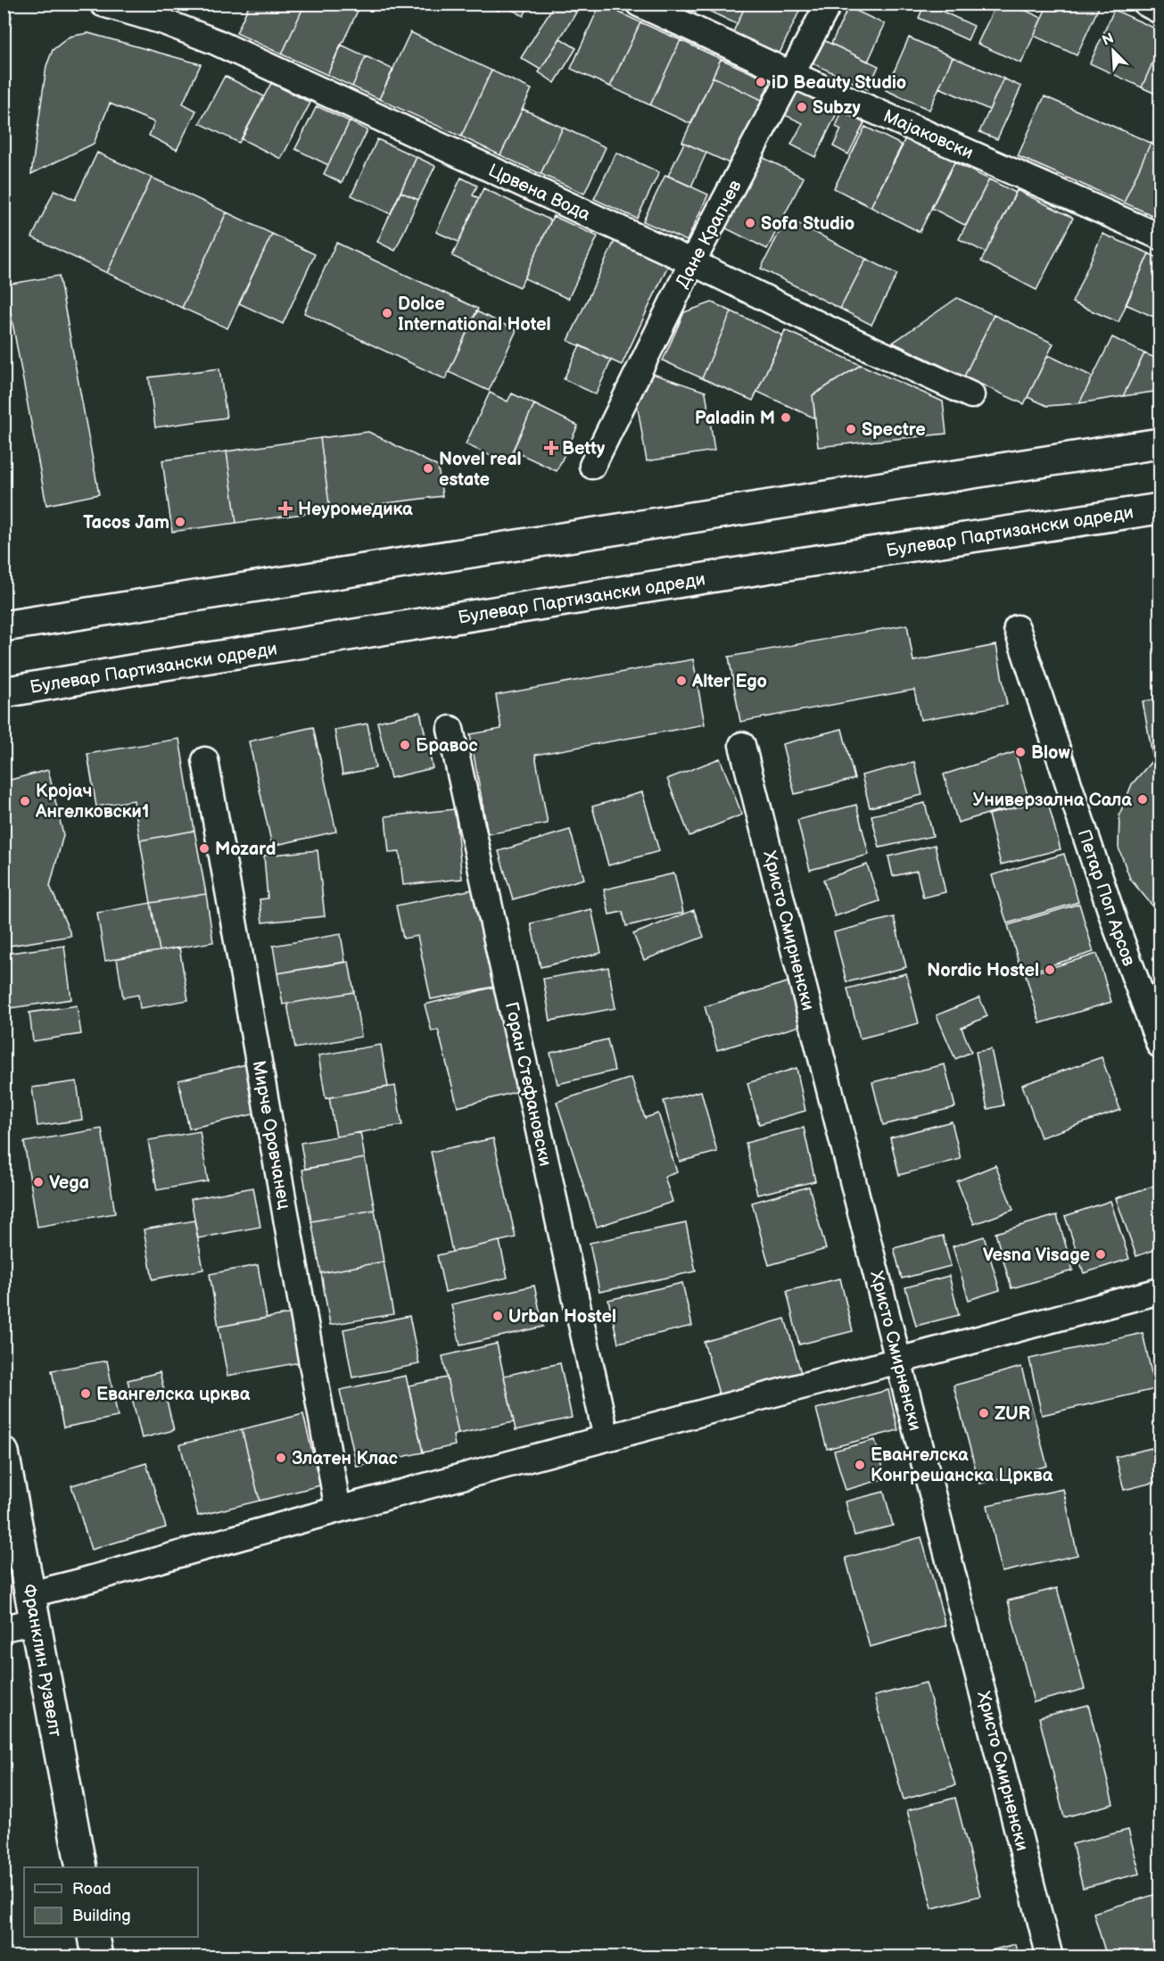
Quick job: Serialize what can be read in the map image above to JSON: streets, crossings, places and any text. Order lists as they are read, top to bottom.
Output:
{
  "streets": {
    "street": [
      "Мајаковски",
      "Црвена Вода",
      "Дане Крапчев",
      "Булевар Партизански одреди",
      "Петар Поп Арсов",
      "Христо Смирненски",
      "Горан Стефановски",
      "Мирче Оровчанец",
      "Франклин Рузвелт"
    ]
  },
  "crossings": [
    ["Мајаковски", "Дане Крапчев"],
    ["Црвена Вода", "Дане Крапчев"]
  ],
  "places": {
    "other": [
      "iD Beauty Studio",
      "Subzy",
      "Sofa Studio",
      "Dolce International Hotel",
      "Paladin M",
      "Spectre",
      "Novel real estate",
      "Tacos Jam",
      "Alter Ego",
      "Бравос",
      "Blow",
      "Универзална Сала",
      "Кројач Ангелковски1",
      "Mozard",
      "Nordic Hostel",
      "Vega",
      "Vesna Visage",
      "Urban Hostel",
      "Евангелска црква",
      "ZUR",
      "Златен Клас",
      "Евангелска Конгрешанска Црква"
    ],
    "health": ["Betty", "Неуромедика"]
  },
  "legend": ["Road", "Building"],
  "north": "top left"
}
